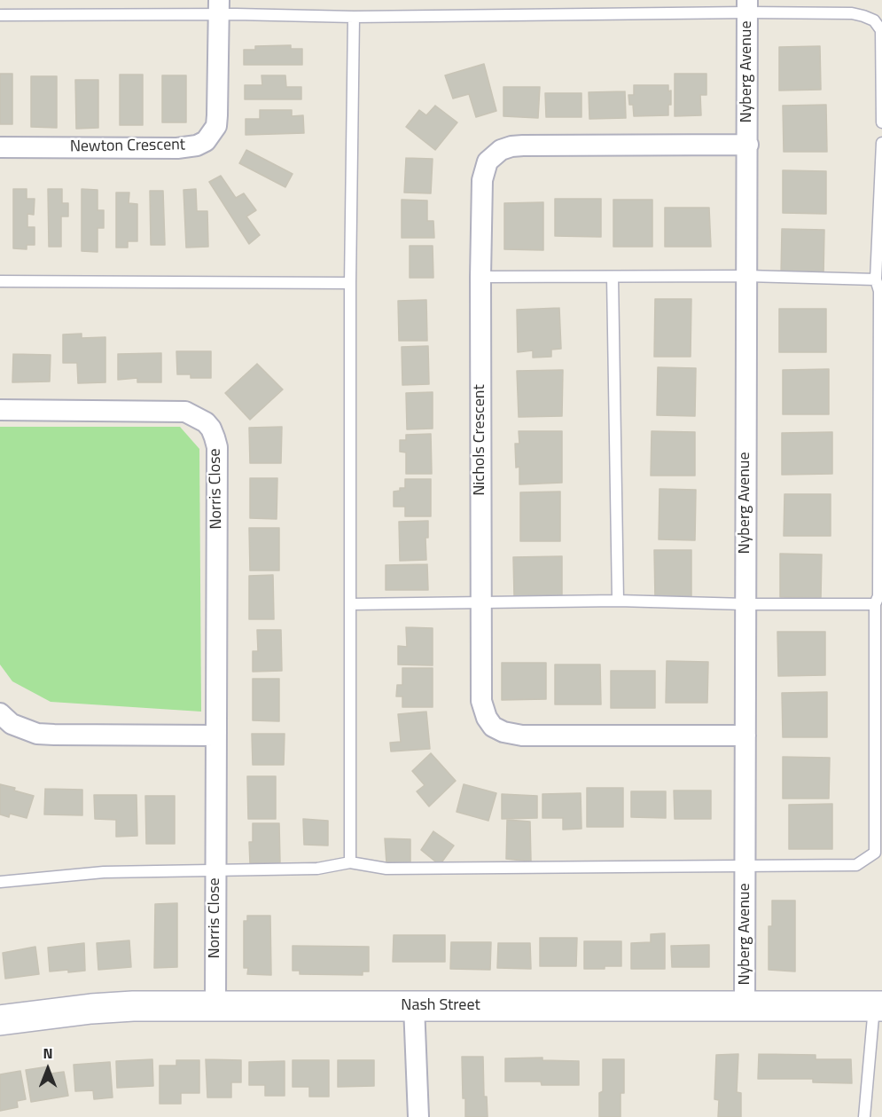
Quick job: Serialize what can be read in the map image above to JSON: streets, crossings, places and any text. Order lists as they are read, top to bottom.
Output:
{
  "streets": {
    "street": [
      "Nyberg Avenue",
      "Newton Crescent",
      "Nichols Crescent",
      "Norris Close",
      "Nash Street"
    ]
  },
  "crossings": [
    ["Nyberg Avenue", "Nichols Crescent"],
    ["Nyberg Avenue", "Nash Street"],
    ["Norris Close", "Nash Street"]
  ],
  "north": "top"
}
